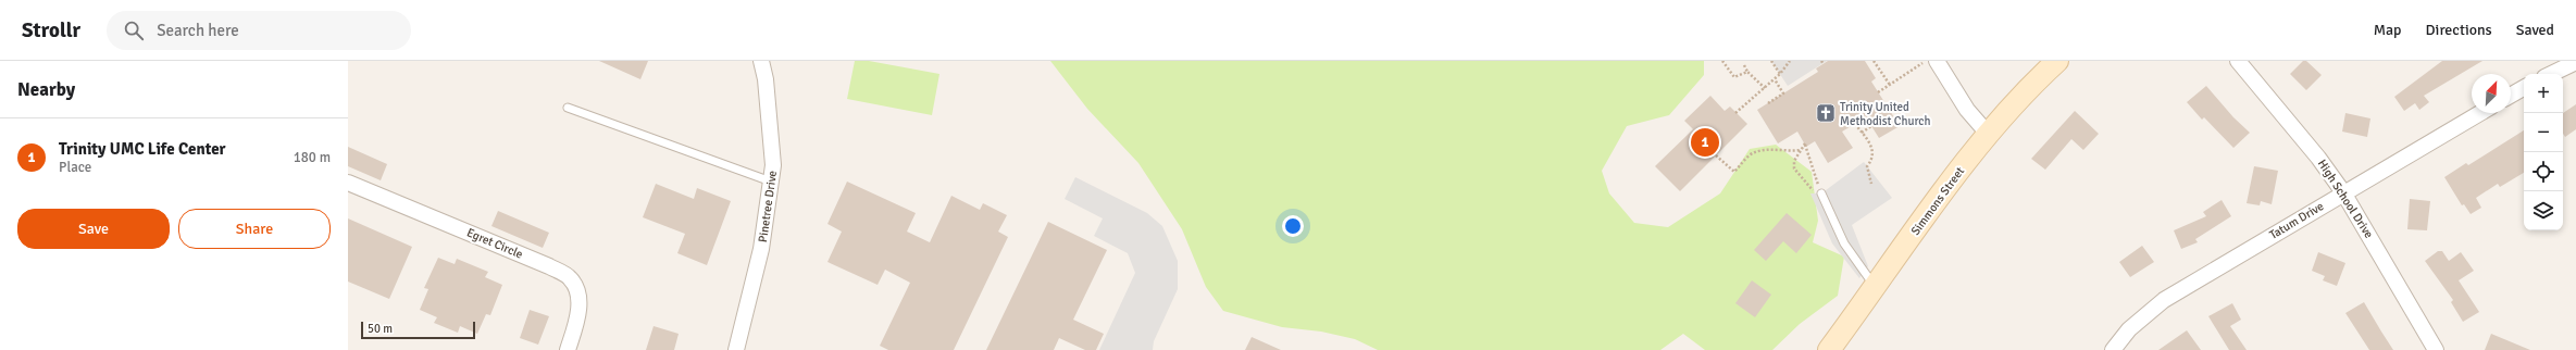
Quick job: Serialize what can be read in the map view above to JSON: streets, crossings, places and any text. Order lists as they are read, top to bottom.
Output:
{
  "streets": {
    "street": [
      "High School Drive",
      "Simmons Street",
      "Pinetree Drive",
      "Tatum Drive",
      "Egret Circle"
    ]
  },
  "crossings": [
    ["High School Drive", "Tatum Drive"]
  ],
  "places": {
    "church": ["Trinity United Methodist Church"]
  },
  "scale_bar": "50 m",
  "north": "top right",
  "page": {
    "header": "Strollr",
    "search": "Search here",
    "nav": ["Map", "Directions", "Saved"],
    "heading": "Nearby",
    "map_buttons": ["+", "−"],
    "list": [
      {
        "mark": "1",
        "name": "Trinity UMC Life Center",
        "note": "Place",
        "value": "180 m"
      }
    ],
    "pins": "1",
    "buttons": ["Save", "Share"],
    "scale": "50 m"
  }
}
